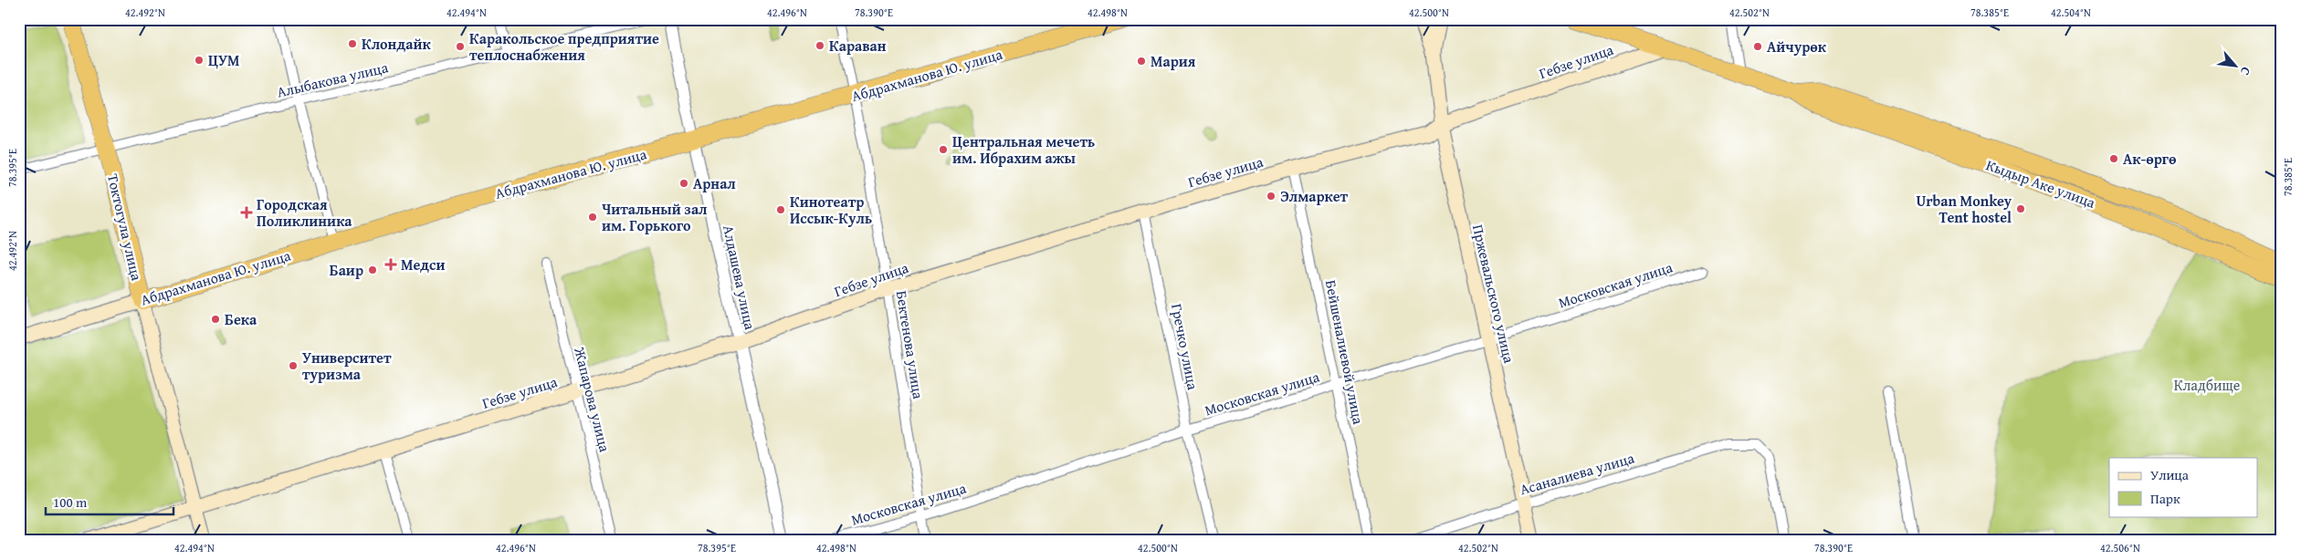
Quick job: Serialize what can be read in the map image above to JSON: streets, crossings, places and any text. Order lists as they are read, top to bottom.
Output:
{
  "streets": {
    "highway": ["Абдрахманова Ю. улица", "Кыдыр Аке улица", "Токтогула улица"],
    "main road": ["Гебзе улица", "Пржевальского улица"],
    "street": [
      "Алыбакова улица",
      "Алдашева улица",
      "Московская улица",
      "Бектенова улица",
      "Гречко улица",
      "Бейшеналиевой улица",
      "Жапарова улица",
      "Асаналиева улица"
    ]
  },
  "crossings": [
    ["Гебзе улица", "Кыдыр Аке улица"],
    ["Гебзе улица", "Токтогула улица"],
    ["Гебзе улица", "Алдашева улица"],
    ["Гебзе улица", "Пржевальского улица"],
    ["Гебзе улица", "Бектенова улица"],
    ["Гебзе улица", "Гречко улица"],
    ["Гебзе улица", "Бейшеналиевой улица"],
    ["Гебзе улица", "Жапарова улица"],
    ["Абдрахманова Ю. улица", "Токтогула улица"],
    ["Абдрахманова Ю. улица", "Алдашева улица"],
    ["Абдрахманова Ю. улица", "Бектенова улица"],
    ["Алыбакова улица", "Токтогула улица"],
    ["Московская улица", "Пржевальского улица"],
    ["Московская улица", "Бектенова улица"],
    ["Московская улица", "Гречко улица"],
    ["Московская улица", "Бейшеналиевой улица"],
    ["Пржевальского улица", "Асаналиева улица"]
  ],
  "parks": ["Кладбище"],
  "places": {
    "other": [
      "Клондайк",
      "Караван",
      "Каракольское предприятие теплоснабжения",
      "Айчурөк",
      "ЦУМ",
      "Мария",
      "Центральная мечеть им. Ибрахим ажы",
      "Ак-өргө",
      "Арнал",
      "Элмаркет",
      "Urban Monkey Tent hostel",
      "Кинотеатр Иссык-Куль",
      "Читальный зал им. Горького",
      "Баир",
      "Бека",
      "Университет туризма"
    ],
    "health": ["Городская Поликлиника", "Медси"]
  },
  "legend": ["Улица", "Парк"],
  "scale_bar": "100 m",
  "north": "bottom right",
  "coordinates": [
    "42.492°N",
    "42.494°N",
    "42.496°N",
    "78.390°E",
    "42.498°N",
    "42.500°N",
    "42.502°N",
    "78.385°E",
    "42.504°N",
    "78.395°E",
    "42.506°N"
  ]
}
